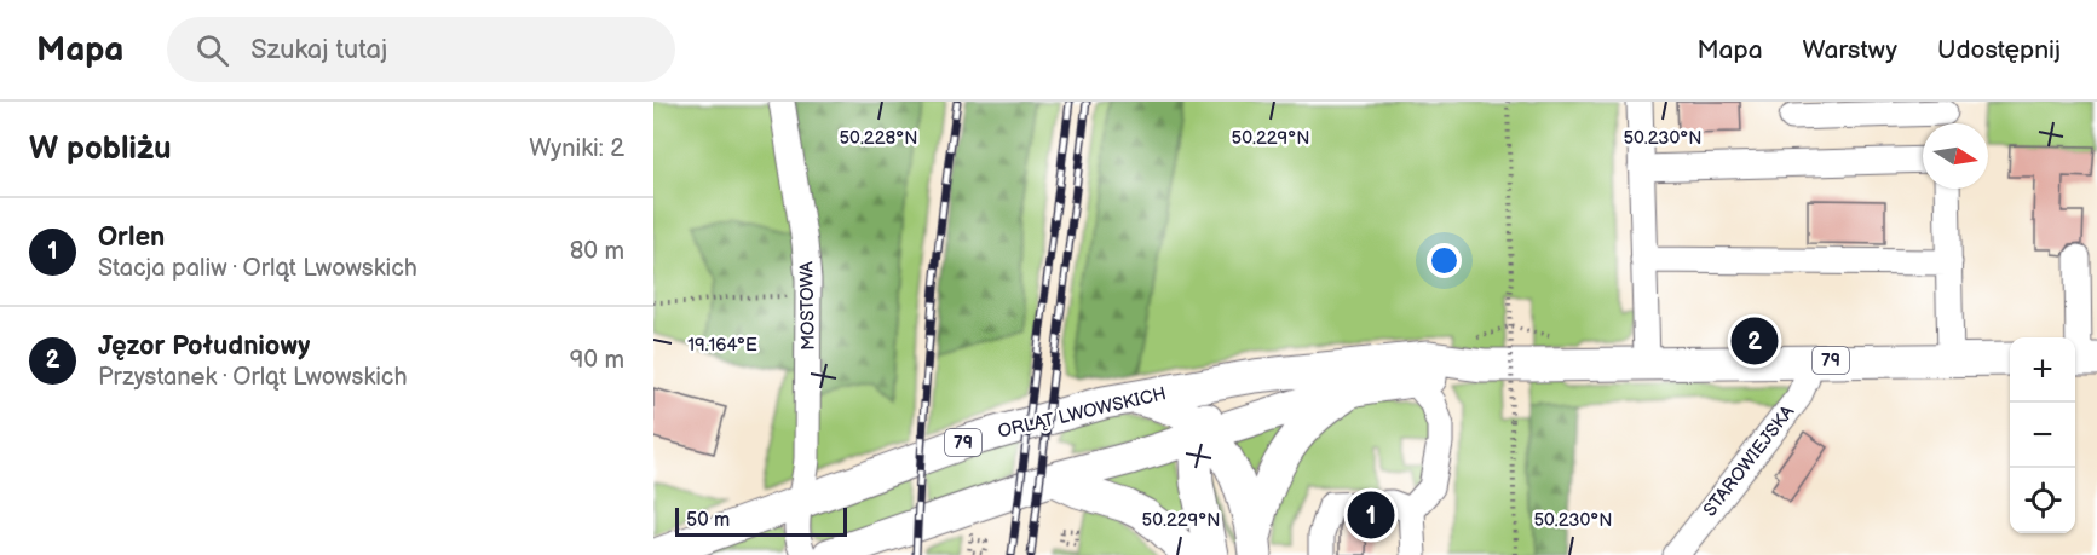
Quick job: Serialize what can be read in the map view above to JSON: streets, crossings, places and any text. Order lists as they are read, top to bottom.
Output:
{
  "streets": {
    "main road": ["79", "ORLĄT LWOWSKICH"],
    "street": ["MOSTOWA", "STAROWIEJSKA"]
  },
  "crossings": [
    ["MOSTOWA", "ORLĄT LWOWSKICH"],
    ["ORLĄT LWOWSKICH", "STAROWIEJSKA"]
  ],
  "scale_bar": "50 m",
  "north": "right",
  "page": {
    "header": "Mapa",
    "search": "Szukaj tutaj",
    "nav": ["Mapa", "Warstwy", "Udostępnij"],
    "heading": ["W pobliżu", "Wyniki: 2"],
    "list": [
      {
        "mark": "1",
        "name": "Orlen",
        "note": "Stacja paliw · Orląt Lwowskich",
        "value": "80 m"
      },
      {
        "mark": "2",
        "name": "Jęzor Południowy",
        "note": "Przystanek · Orląt Lwowskich",
        "value": "90 m"
      }
    ],
    "pins": ["2", "1"],
    "map_buttons": ["+", "−"],
    "scale": "50 m"
  },
  "coordinates": [
    "50.228°N",
    "50.229°N",
    "50.230°N",
    "19.164°E"
  ]
}
